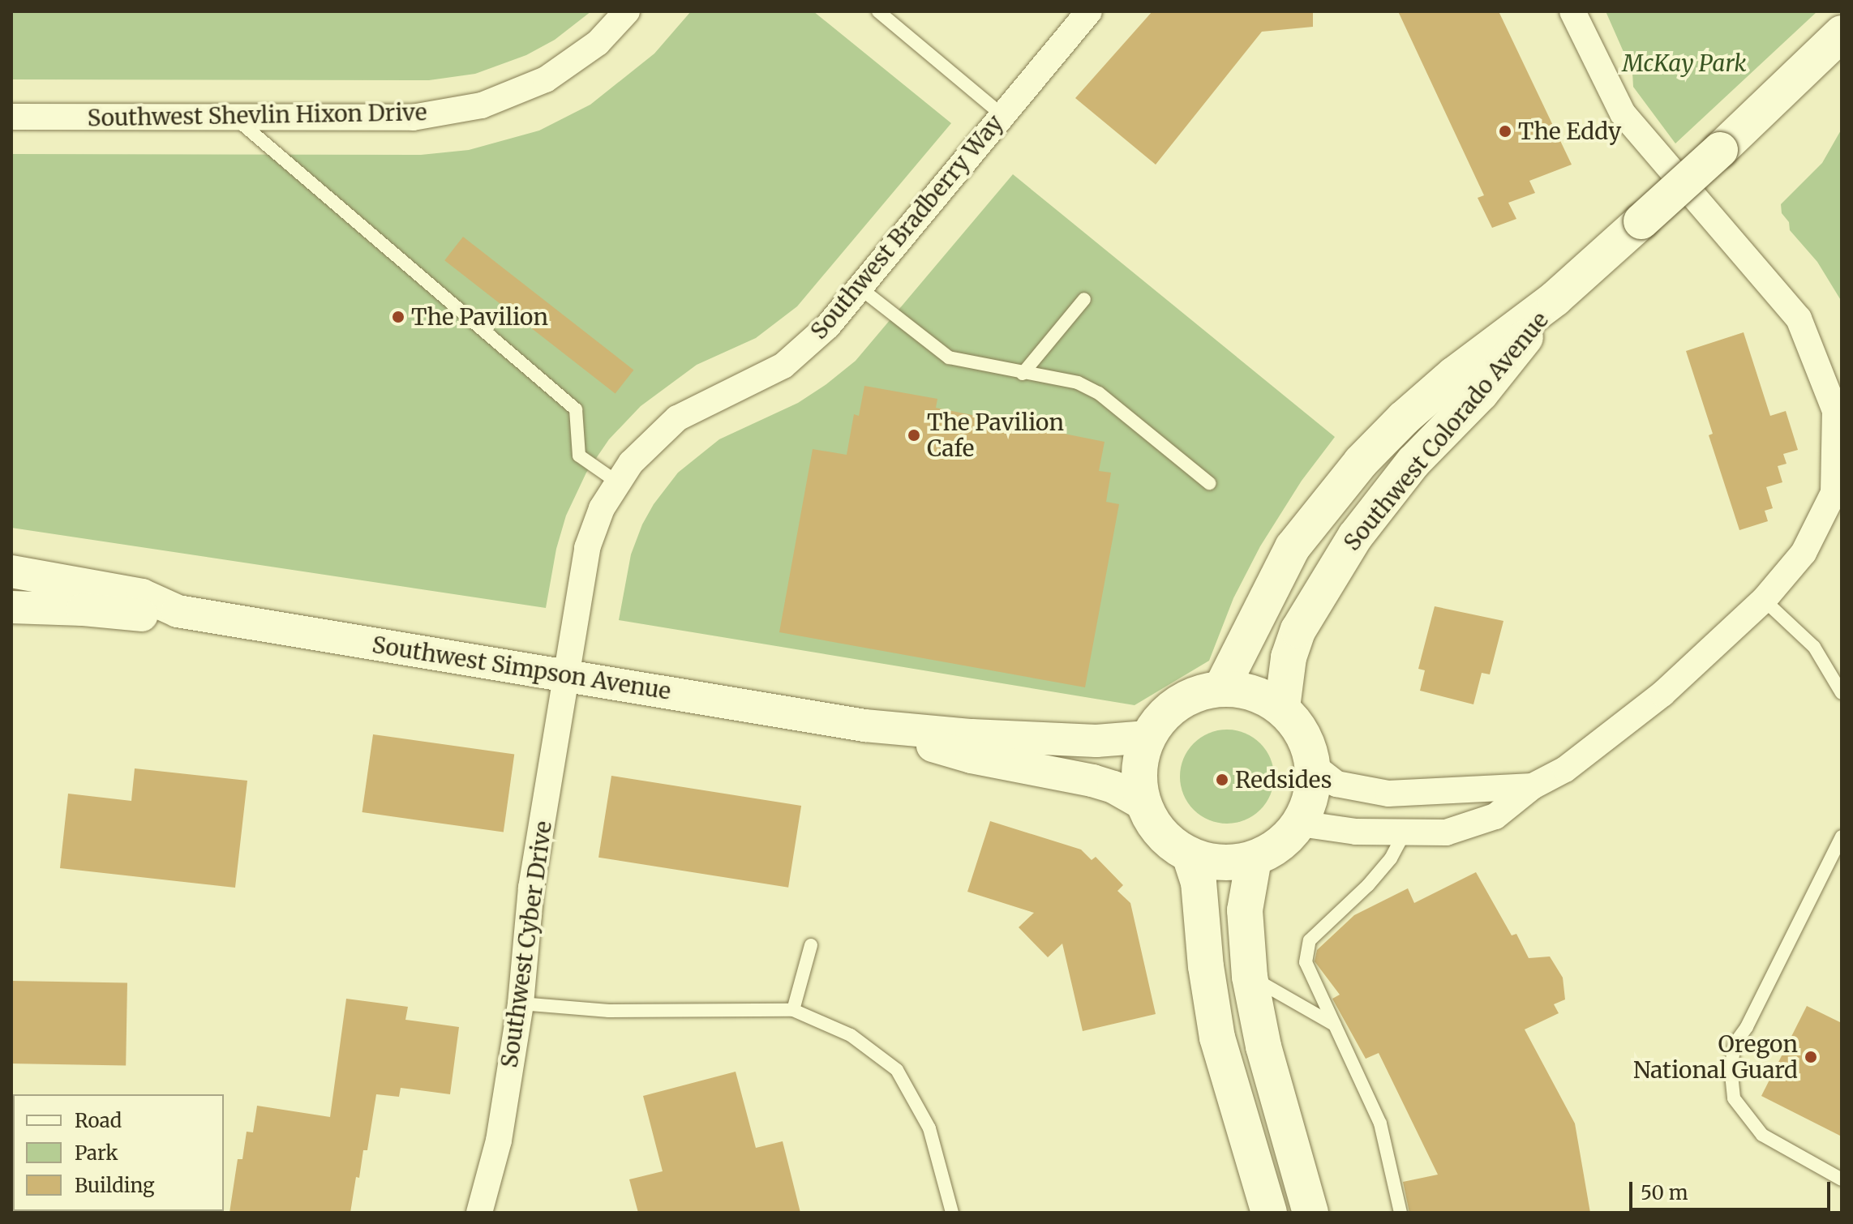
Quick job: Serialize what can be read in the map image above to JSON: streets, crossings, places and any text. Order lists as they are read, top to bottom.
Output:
{
  "streets": {
    "main road": ["Southwest Colorado Avenue"],
    "street": [
      "Southwest Shevlin Hixon Drive",
      "Southwest Bradberry Way",
      "Southwest Simpson Avenue",
      "Southwest Cyber Drive"
    ]
  },
  "crossings": [
    ["Southwest Bradberry Way", "Southwest Simpson Avenue"],
    ["Southwest Bradberry Way", "Southwest Cyber Drive"],
    ["Southwest Colorado Avenue", "Southwest Simpson Avenue"],
    ["Southwest Simpson Avenue", "Southwest Cyber Drive"]
  ],
  "parks": ["McKay Park"],
  "places": [
    "The Eddy",
    "The Pavilion",
    "The Pavilion Cafe",
    "Redsides",
    "Oregon National Guard"
  ],
  "legend": ["Road", "Park", "Building"],
  "scale_bar": "50 m"
}
